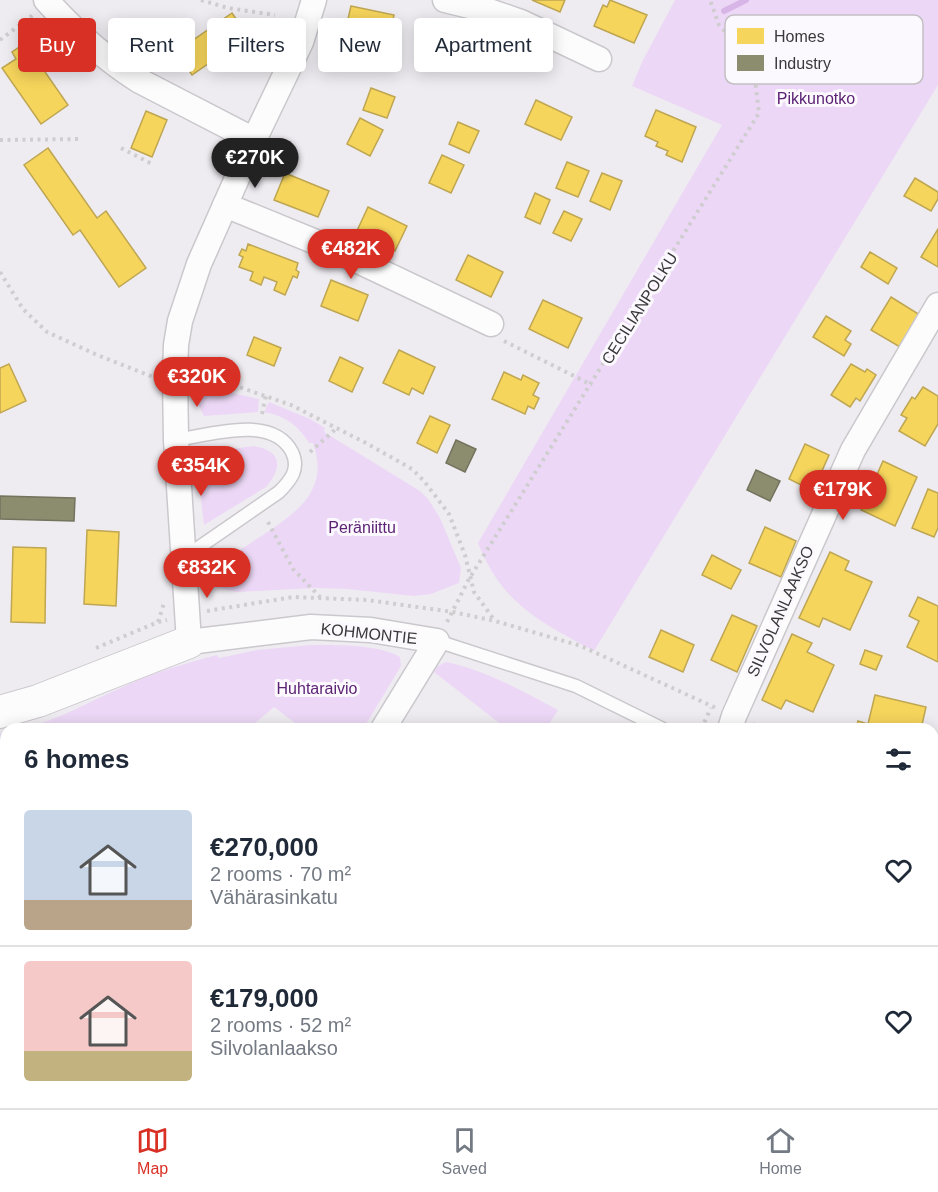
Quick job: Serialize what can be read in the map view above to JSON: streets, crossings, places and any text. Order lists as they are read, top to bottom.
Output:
{
  "streets": {
    "street": ["SILVOLANLAAKSO", "KOHMONTIE"],
    "path": ["CECILIANPOLKU"]
  },
  "parks": ["Pikkunotko", "Peräniittu", "Huhtaraivio"],
  "legend": ["Homes", "Industry"],
  "page": {
    "chip": [
      "Buy",
      "Rent",
      "Filters",
      "New",
      "Apartment"
    ],
    "price": [
      "€270K",
      "€482K",
      "€320K",
      "€354K",
      "€179K",
      "€832K"
    ],
    "heading": "6 homes",
    "list": [
      {
        "name": "€270,000",
        "note": "2 rooms · 70 m² · Vähärasinkatu"
      },
      {
        "name": "€179,000",
        "note": "2 rooms · 52 m² · Silvolanlaakso"
      }
    ],
    "tabs": ["Map", "Saved", "Home"]
  }
}
